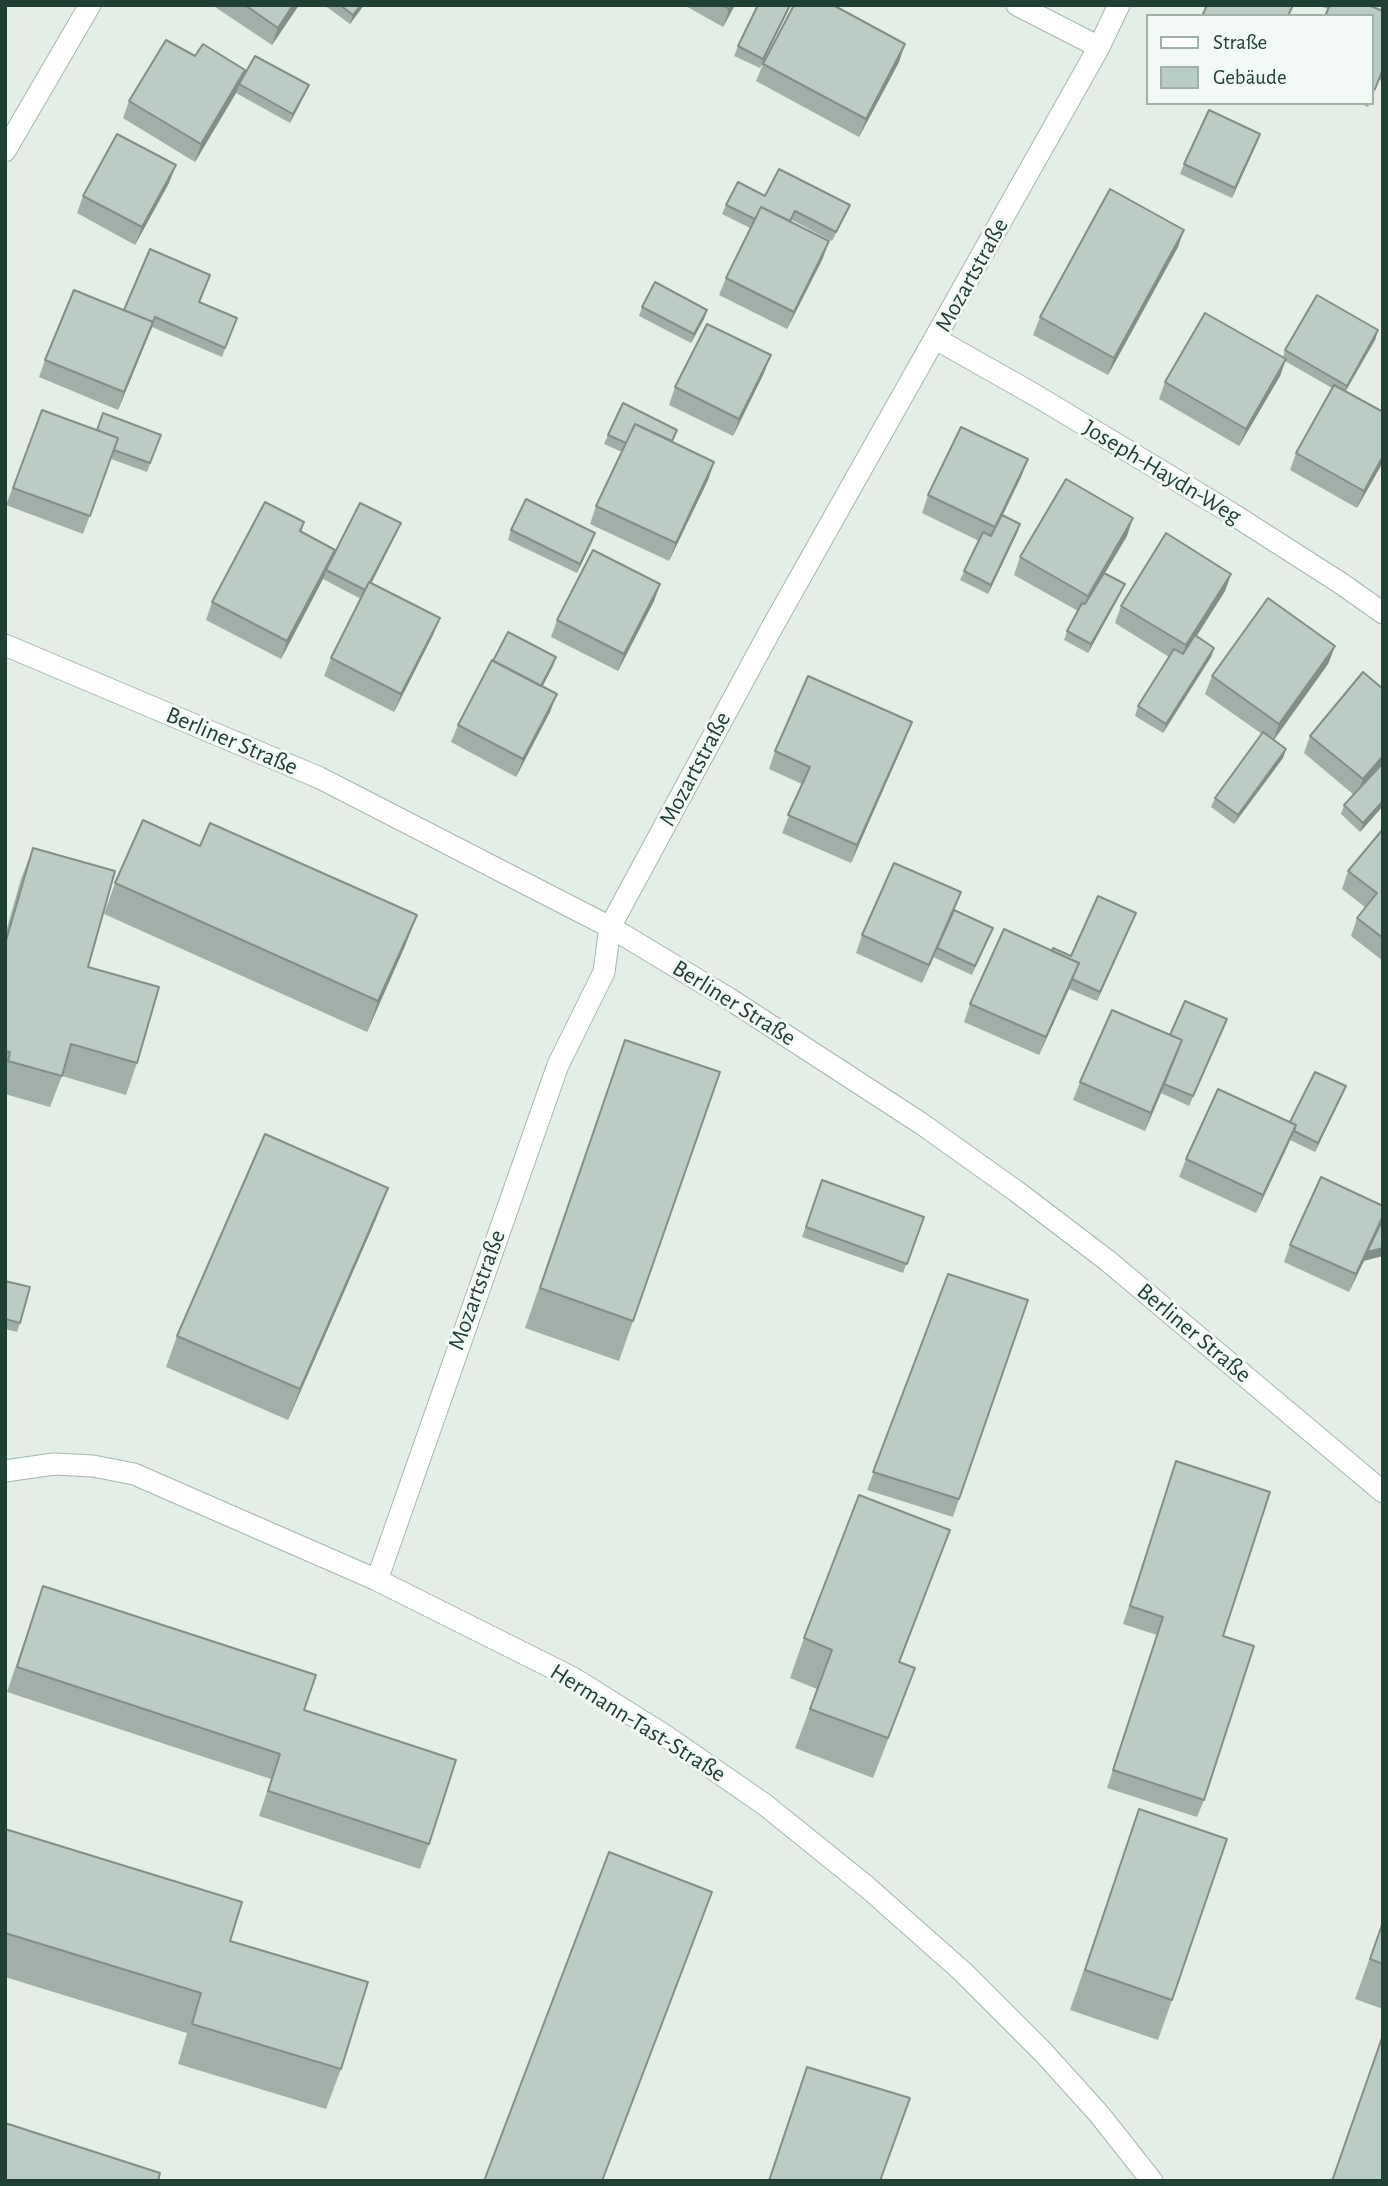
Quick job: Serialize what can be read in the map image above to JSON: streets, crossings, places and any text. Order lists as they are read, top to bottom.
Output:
{
  "streets": {
    "street": [
      "Mozartstraße",
      "Joseph-Haydn-Weg",
      "Berliner Straße",
      "Hermann-Tast-Straße"
    ]
  },
  "crossings": [
    ["Mozartstraße", "Joseph-Haydn-Weg"],
    ["Mozartstraße", "Berliner Straße"],
    ["Mozartstraße", "Hermann-Tast-Straße"]
  ],
  "legend": ["Straße", "Gebäude"]
}
